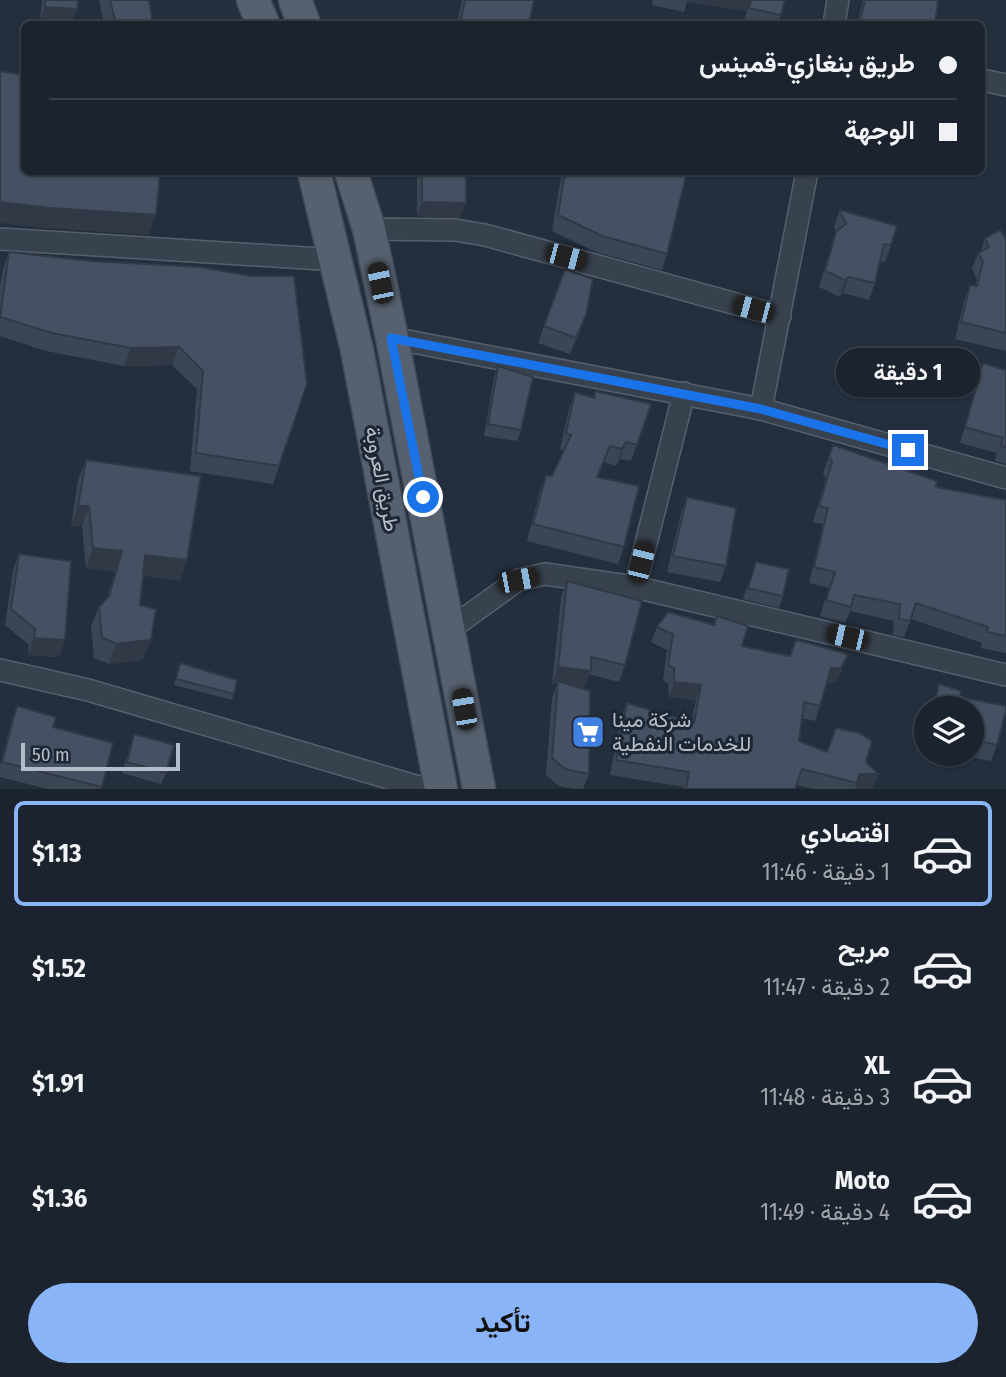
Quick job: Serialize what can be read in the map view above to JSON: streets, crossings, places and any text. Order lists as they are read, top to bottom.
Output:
{
  "streets": {
    "main road": ["طريق العروبة"]
  },
  "places": {
    "supermarket": ["شركة مينا للخدمات النفطية"]
  },
  "scale_bar": "50 m",
  "page": {
    "banner": ["طريق بنغازي-قمينس", "الوجهة"],
    "bubble": "1 دقيقة",
    "scale": "50 m",
    "list": [
      {
        "name": "اقتصادي",
        "note": "1 دقيقة · 11:46",
        "value": "$1.13"
      },
      {
        "name": "مريح",
        "note": "2 دقيقة · 11:47",
        "value": "$1.52"
      },
      {
        "name": "XL",
        "note": "3 دقيقة · 11:48",
        "value": "$1.91"
      },
      {
        "name": "Moto",
        "note": "4 دقيقة · 11:49",
        "value": "$1.36"
      }
    ],
    "buttons": "تأكيد"
  }
}
